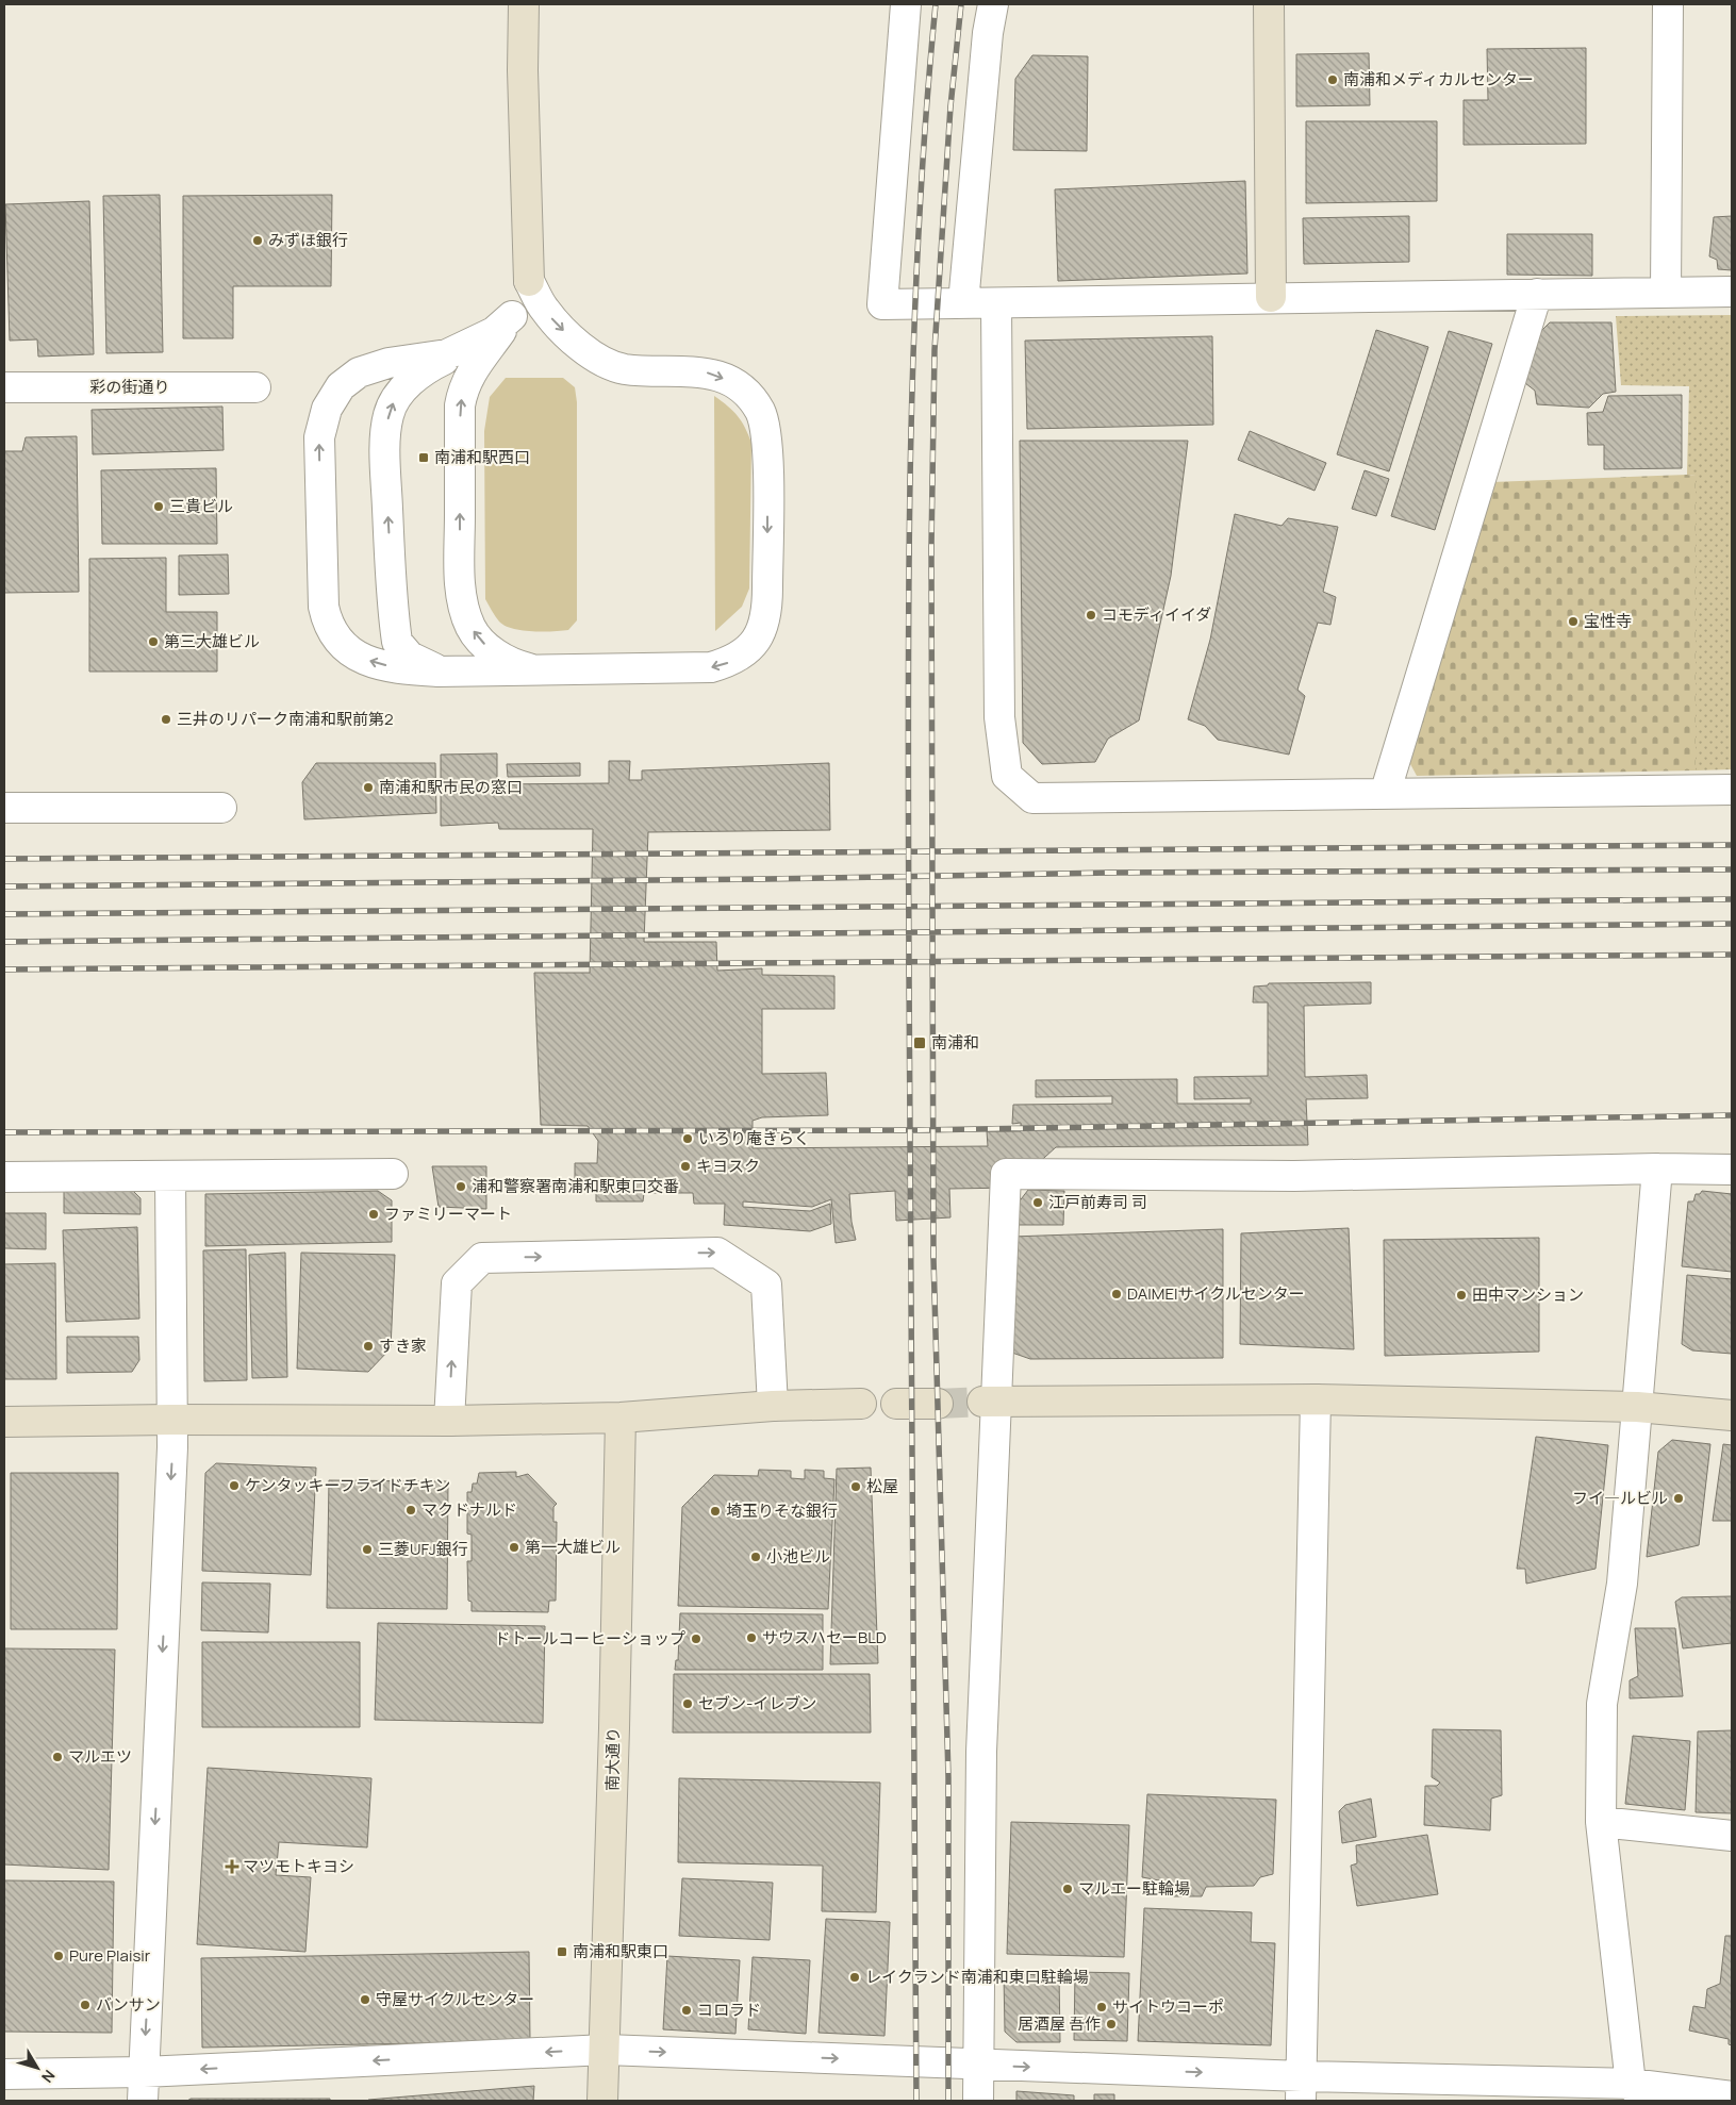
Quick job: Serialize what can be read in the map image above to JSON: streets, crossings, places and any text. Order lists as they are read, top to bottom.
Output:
{
  "streets": {
    "street": ["彩の街通り", "南大通り"]
  },
  "places": {
    "other": [
      "南浦和メディカルセンター",
      "みずほ銀行",
      "三貴ビル",
      "コモディイイダ",
      "宝性寺",
      "第三大雄ビル",
      "三井のリパーク南浦和駅前第2",
      "南浦和駅市民の窓口",
      "いろり庵きらく",
      "キヨスク",
      "浦和警察署南浦和駅東口交番",
      "江戸前寿司 司",
      "ファミリーマート",
      "DAIMEIサイクルセンター",
      "田中マンション",
      "すき家",
      "ケンタッキーフライドチキン",
      "松屋",
      "フイ―ルビル",
      "マクドナルド",
      "埼玉りそな銀行",
      "第一大雄ビル",
      "三菱UFJ銀行",
      "小池ビル",
      "サウスハセーBLD",
      "ドトールコーヒーショップ",
      "セブン-イレブン",
      "マルエツ",
      "マルエー駐輪場",
      "Pure Plaisir",
      "レイクランド南浦和東口駐輪場",
      "守屋サイクルセンター",
      "バンサン",
      "サイトウコーポ",
      "コロラド",
      "居酒屋 吾作"
    ],
    "transit": ["南浦和駅西口", "南浦和", "南浦和駅東口"],
    "health": ["マツモトキヨシ"]
  },
  "north": "bottom right"
}
